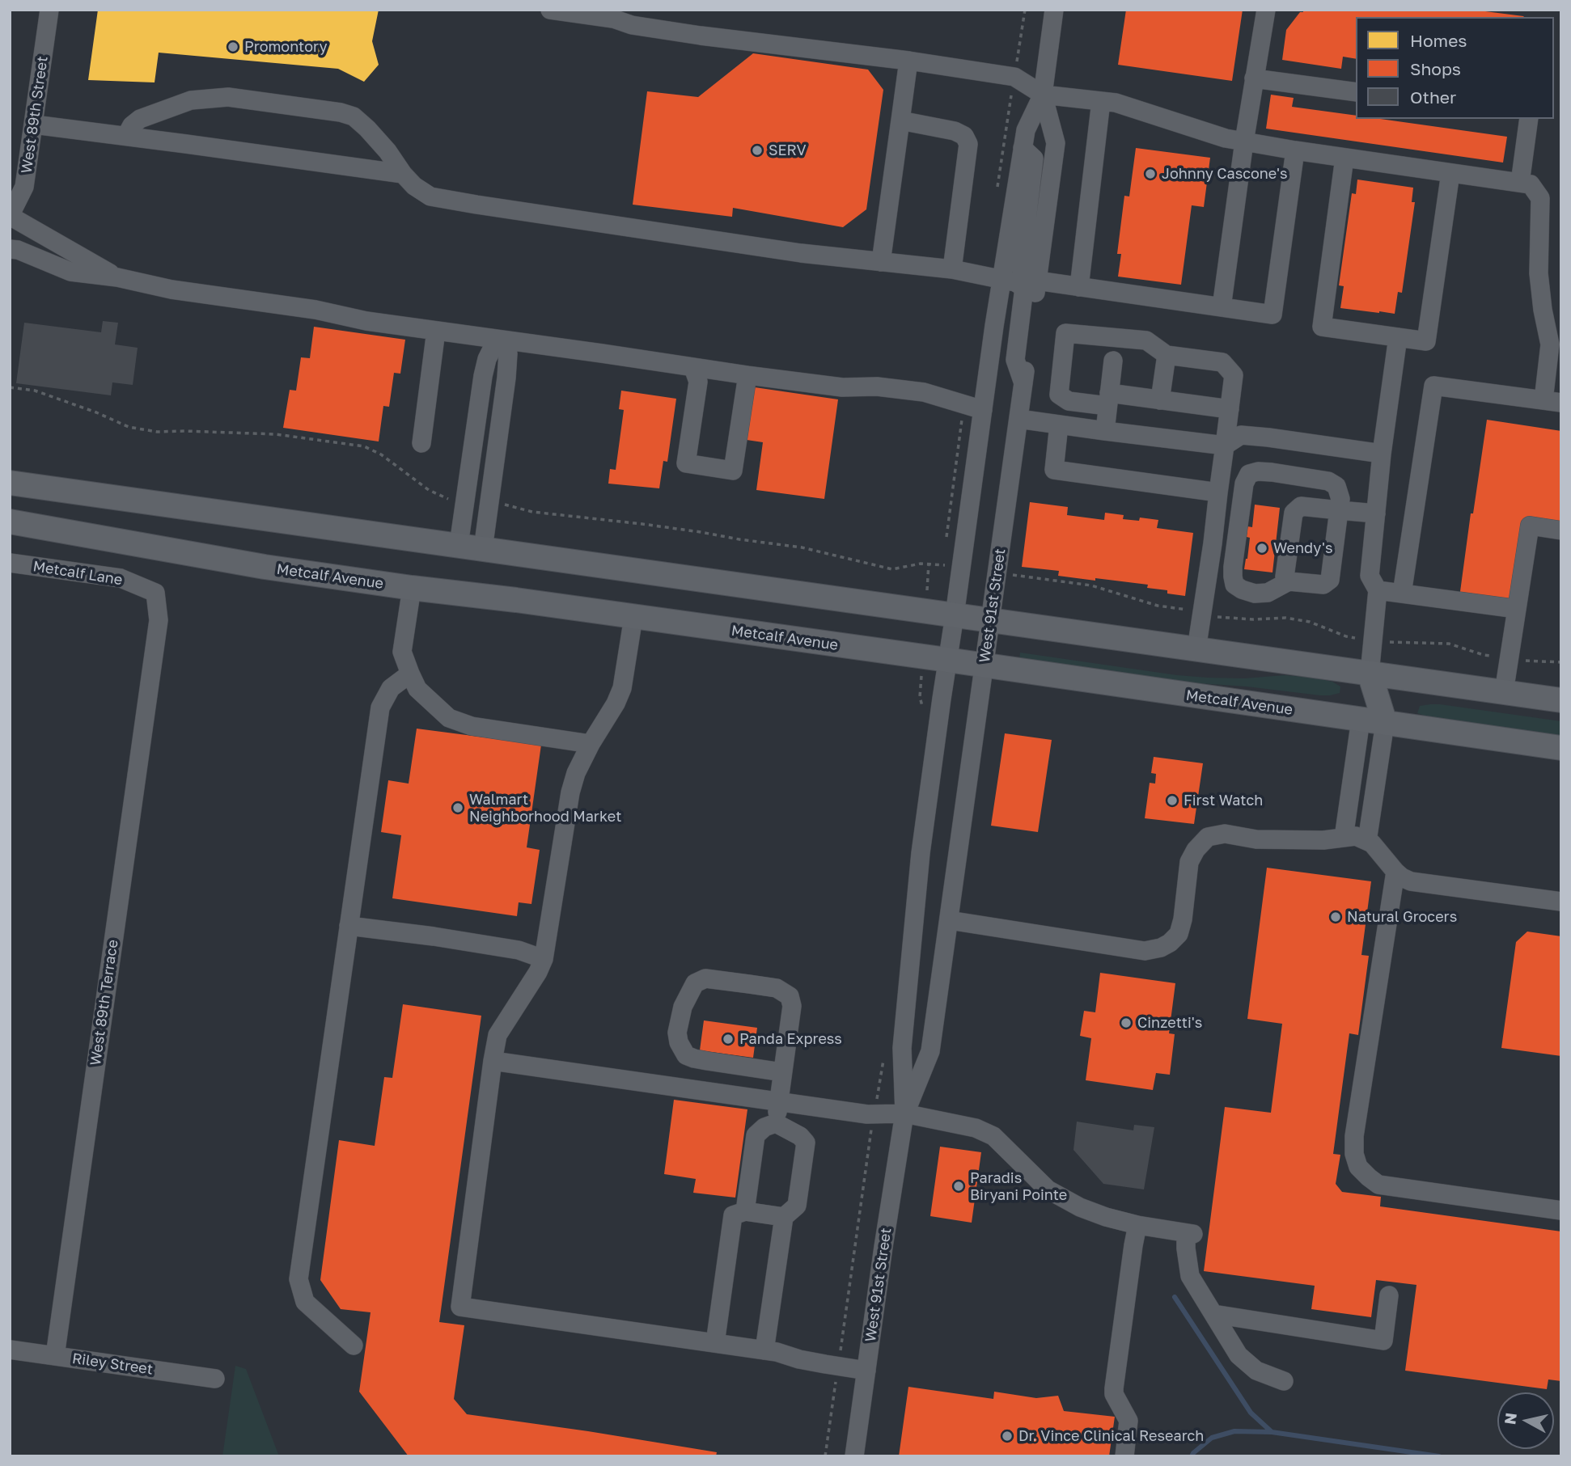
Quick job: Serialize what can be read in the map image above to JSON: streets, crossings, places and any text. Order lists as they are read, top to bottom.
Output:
{
  "streets": {
    "main road": ["Metcalf Avenue"],
    "street": [
      "West 89th Street",
      "Metcalf Lane",
      "West 91st Street",
      "West 89th Terrace",
      "Riley Street"
    ]
  },
  "crossings": [
    ["Metcalf Lane", "West 89th Terrace"],
    ["Metcalf Avenue", "West 91st Street"],
    ["West 89th Terrace", "Riley Street"]
  ],
  "places": [
    "Promontory",
    "SERV",
    "Johnny Cascone's",
    "Wendy's",
    "First Watch",
    "Walmart Neighborhood Market",
    "Natural Grocers",
    "Cinzetti's",
    "Panda Express",
    "Paradis Biryani Pointe",
    "Dr. Vince Clinical Research"
  ],
  "legend": ["Homes", "Shops", "Other"],
  "north": "left"
}
